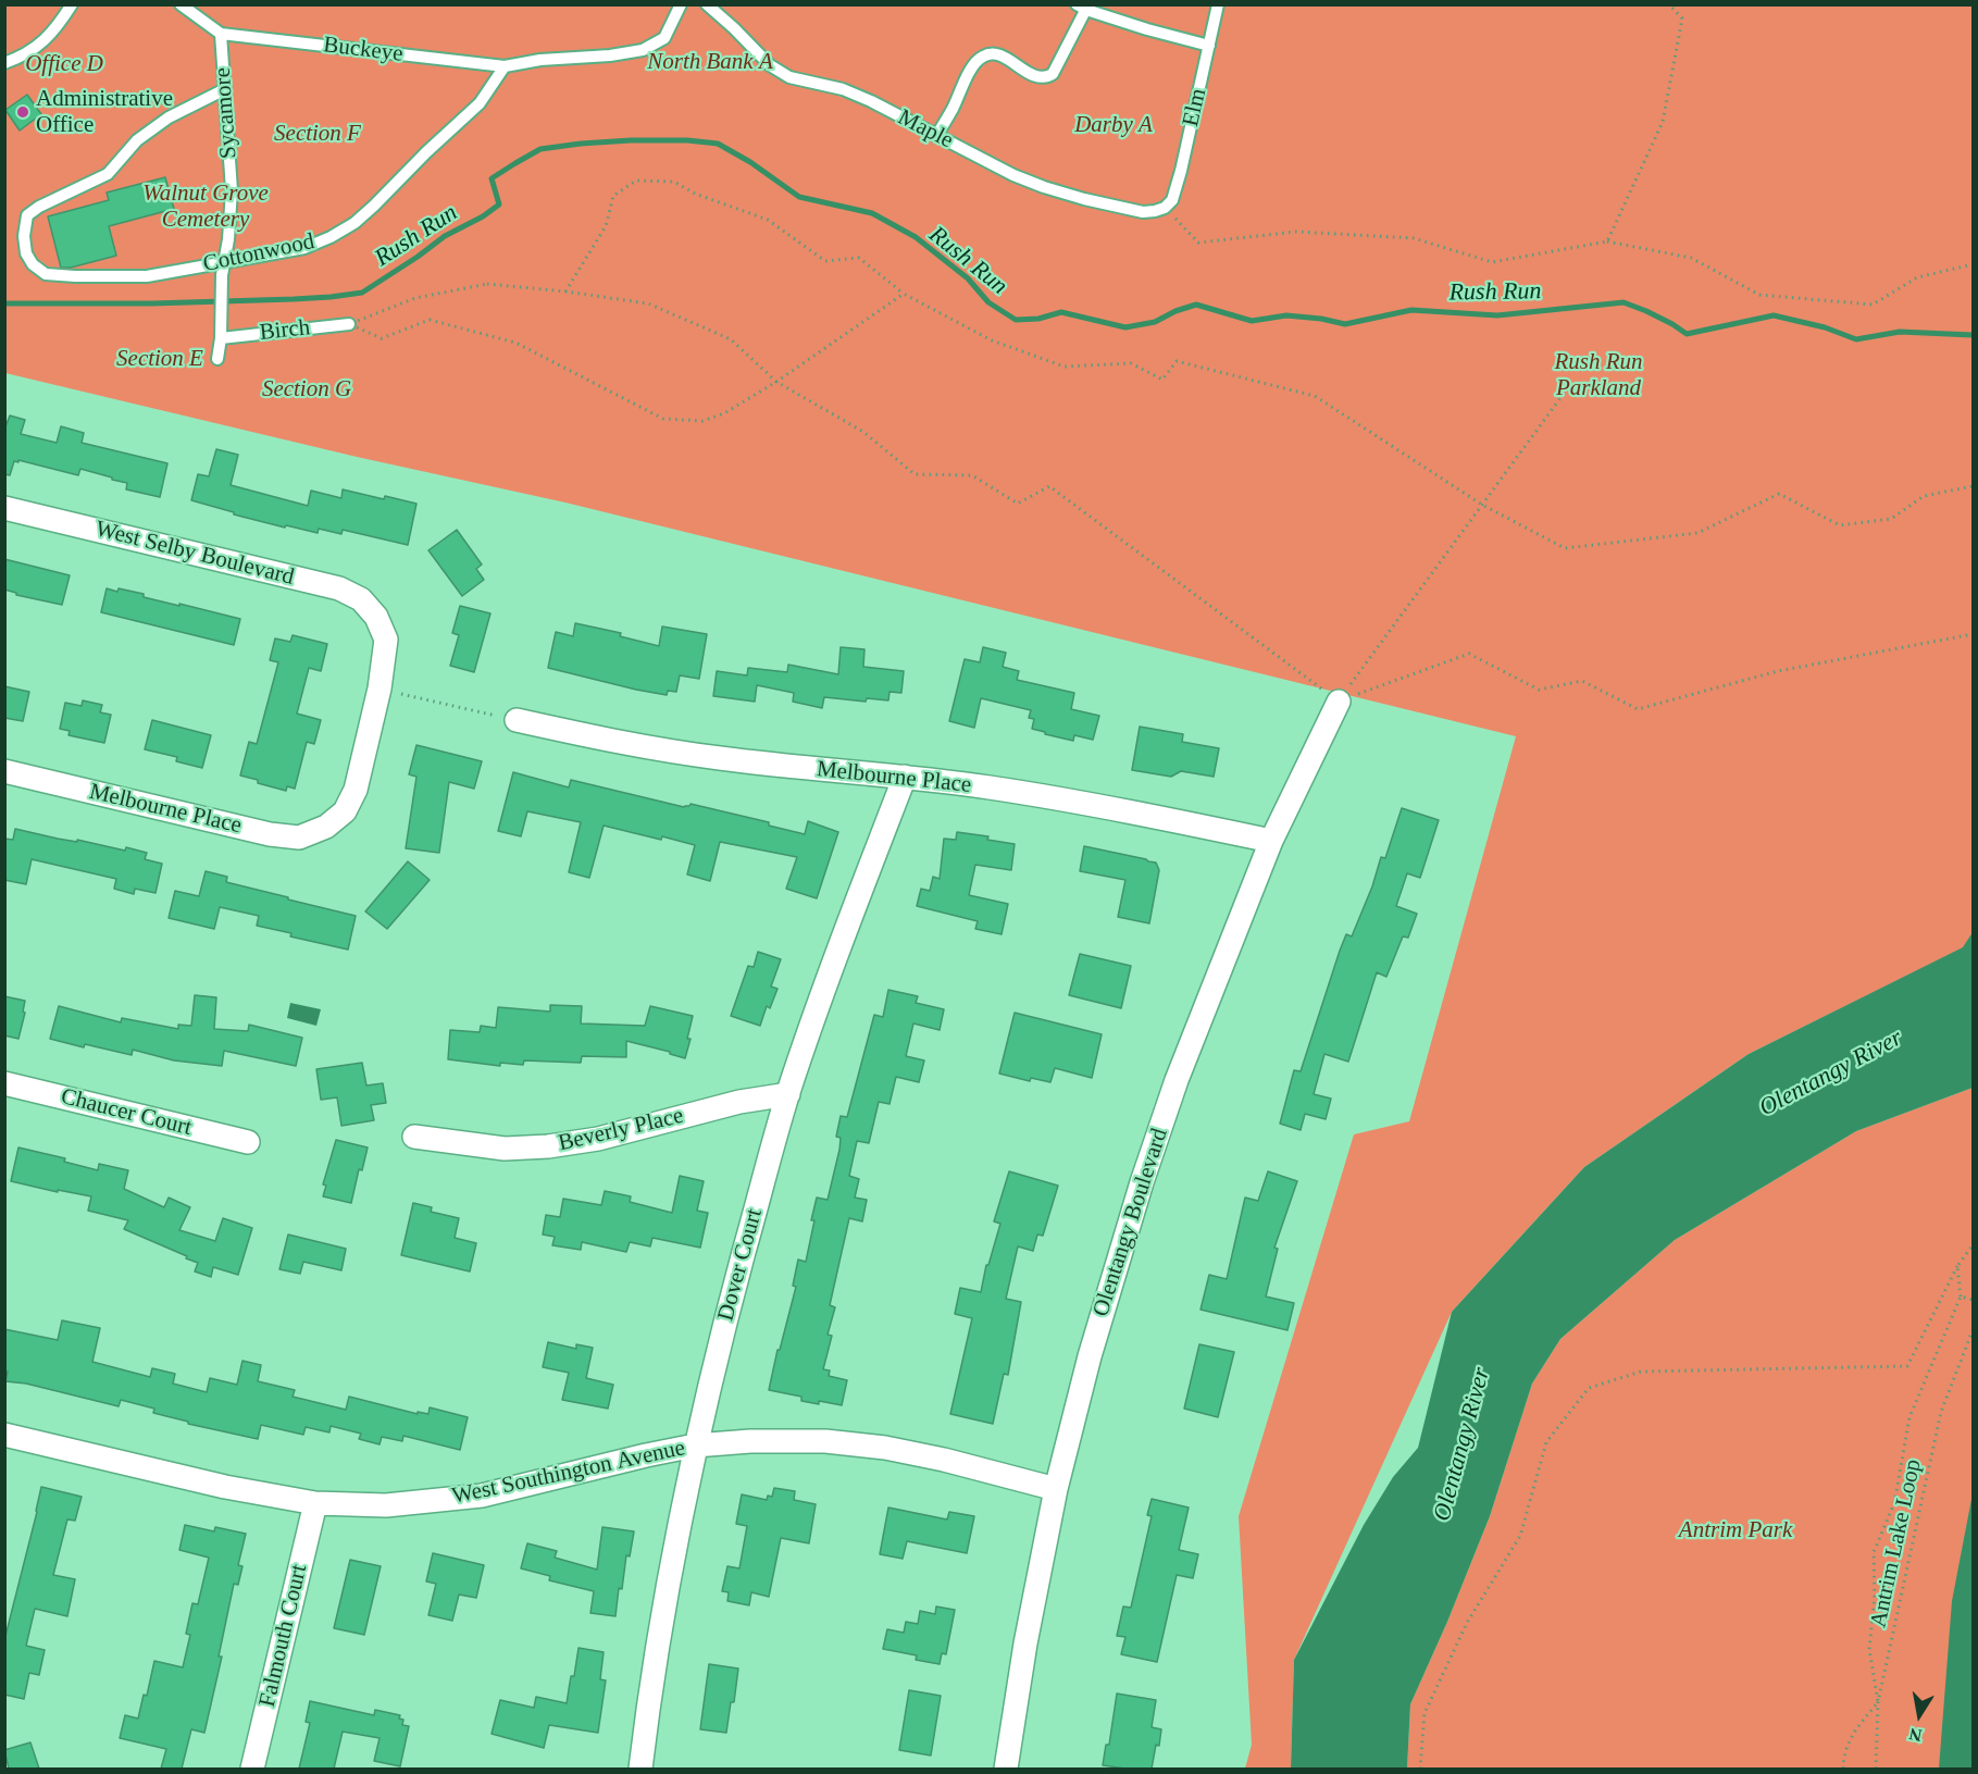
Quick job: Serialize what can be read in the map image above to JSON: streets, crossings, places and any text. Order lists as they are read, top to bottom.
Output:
{
  "streets": {
    "street": [
      "West Selby Boulevard",
      "Melbourne Place",
      "Chaucer Court",
      "Beverly Place",
      "Olentangy Boulevard",
      "Dover Court",
      "West Southington Avenue",
      "Falmouth Court"
    ],
    "lane": [
      "Buckeye",
      "Elm",
      "Sycamore",
      "Maple",
      "Cottonwood",
      "Birch"
    ],
    "path": ["Antrim Lake Loop"]
  },
  "crossings": [
    ["Buckeye", "Sycamore"],
    ["Buckeye", "Cottonwood"],
    ["Elm", "Maple"],
    ["Sycamore", "Cottonwood"],
    ["Sycamore", "Birch"],
    ["West Selby Boulevard", "Melbourne Place"],
    ["Melbourne Place", "Olentangy Boulevard"],
    ["Melbourne Place", "Dover Court"],
    ["Beverly Place", "Dover Court"],
    ["Olentangy Boulevard", "West Southington Avenue"],
    ["Dover Court", "West Southington Avenue"],
    ["West Southington Avenue", "Falmouth Court"]
  ],
  "water": ["Rush Run", "Olentangy River"],
  "parks": [
    "North Bank A",
    "Office D",
    "Darby A",
    "Section F",
    "Walnut Grove Cemetery",
    "Section E",
    "Rush Run Parkland",
    "Section G",
    "Antrim Park"
  ],
  "places": ["Administrative Office"],
  "north": "bottom"
}
